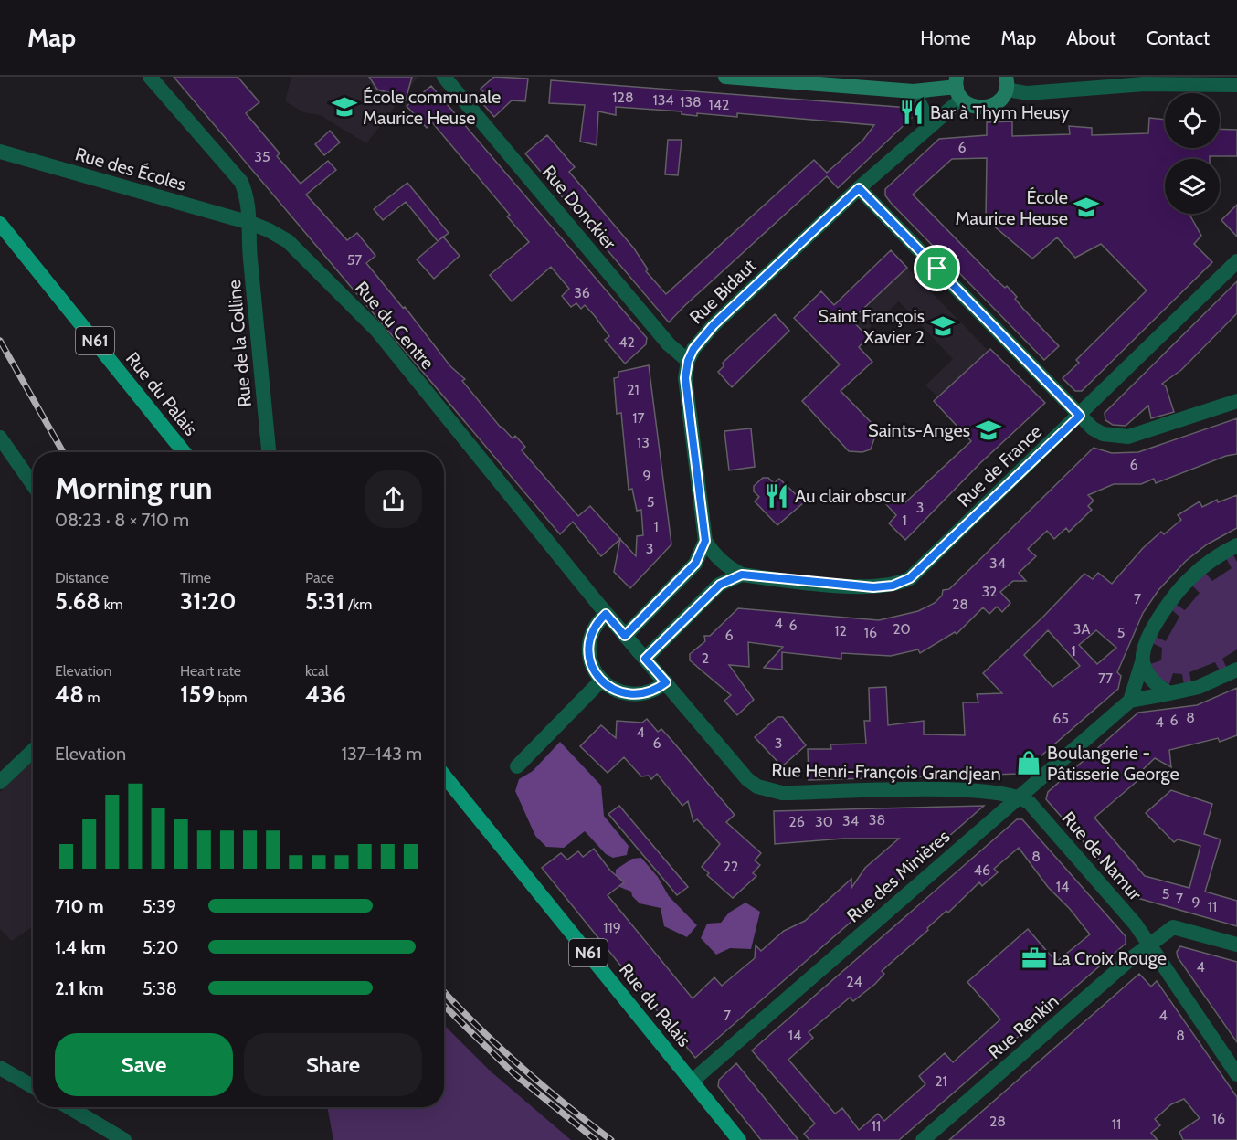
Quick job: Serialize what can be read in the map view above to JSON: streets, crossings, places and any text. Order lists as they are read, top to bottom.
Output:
{
  "streets": {
    "main road": ["N61", "Rue du Palais"],
    "street": [
      "Rue des Écoles",
      "Rue Donckier",
      "Rue Bidaut",
      "Rue du Centre",
      "Rue de la Colline",
      "Rue de France",
      "Rue Henri-François Grandjean",
      "Rue de Namur",
      "Rue des Minières",
      "Rue Renkin"
    ]
  },
  "crossings": [
    ["Rue des Écoles", "Rue du Centre"],
    ["Rue des Écoles", "Rue de la Colline"],
    ["Rue Donckier", "Rue Bidaut"],
    ["Rue du Centre", "Rue de la Colline"],
    ["Rue du Centre", "Rue Henri-François Grandjean"],
    ["Rue du Palais", "Rue des Minières"],
    ["Rue Henri-François Grandjean", "Rue de Namur"],
    ["Rue Henri-François Grandjean", "Rue des Minières"],
    ["Rue de Namur", "Rue des Minières"],
    ["Rue de Namur", "Rue Renkin"]
  ],
  "places": {
    "school or university": [
      "École communale Maurice Heuse",
      "École Maurice Heuse",
      "Saint François Xavier 2",
      "Saints-Anges"
    ],
    "restaurant": ["Bar à Thym Heusy", "Au clair obscur"],
    "shop": ["Boulangerie - Pâtisserie George"],
    "office": ["La Croix Rouge"]
  },
  "house_numbers": [
    "128",
    "134",
    "138",
    "142",
    "6",
    "35",
    "57",
    "36",
    "42",
    "21",
    "17",
    "13",
    "6",
    "9",
    "5",
    "3",
    "1",
    "1",
    "3",
    "34",
    "32",
    "7",
    "28",
    "4",
    "6",
    "20",
    "3A",
    "12",
    "16",
    "5",
    "6",
    "1",
    "2",
    "77",
    "8",
    "65",
    "6",
    "4",
    "4",
    "6",
    "3",
    "38",
    "34",
    "26",
    "30",
    "8",
    "22",
    "46",
    "14",
    "5",
    "7",
    "9",
    "11",
    "119",
    "4",
    "24",
    "7",
    "4",
    "14",
    "8",
    "21",
    "16",
    "28",
    "11",
    "11"
  ],
  "page": {
    "header": "Map",
    "nav": [
      "Home",
      "Map",
      "About",
      "Contact"
    ],
    "heading": ["Morning run", "08:23 · 8 × 710 m"],
    "stats": [
      ["Distance", "5.68 km"],
      ["Time", "31:20"],
      ["Pace", "5:31 /km"],
      ["Elevation", "48 m"],
      ["Heart rate", "159 bpm"],
      ["kcal", "436"]
    ],
    "chart": ["Elevation", "137–143 m"],
    "list": [
      {
        "name": "710 m",
        "note": "5:39"
      },
      {
        "name": "1.4 km",
        "note": "5:20"
      },
      {
        "name": "2.1 km",
        "note": "5:38"
      }
    ],
    "buttons": ["Save", "Share"]
  }
}
